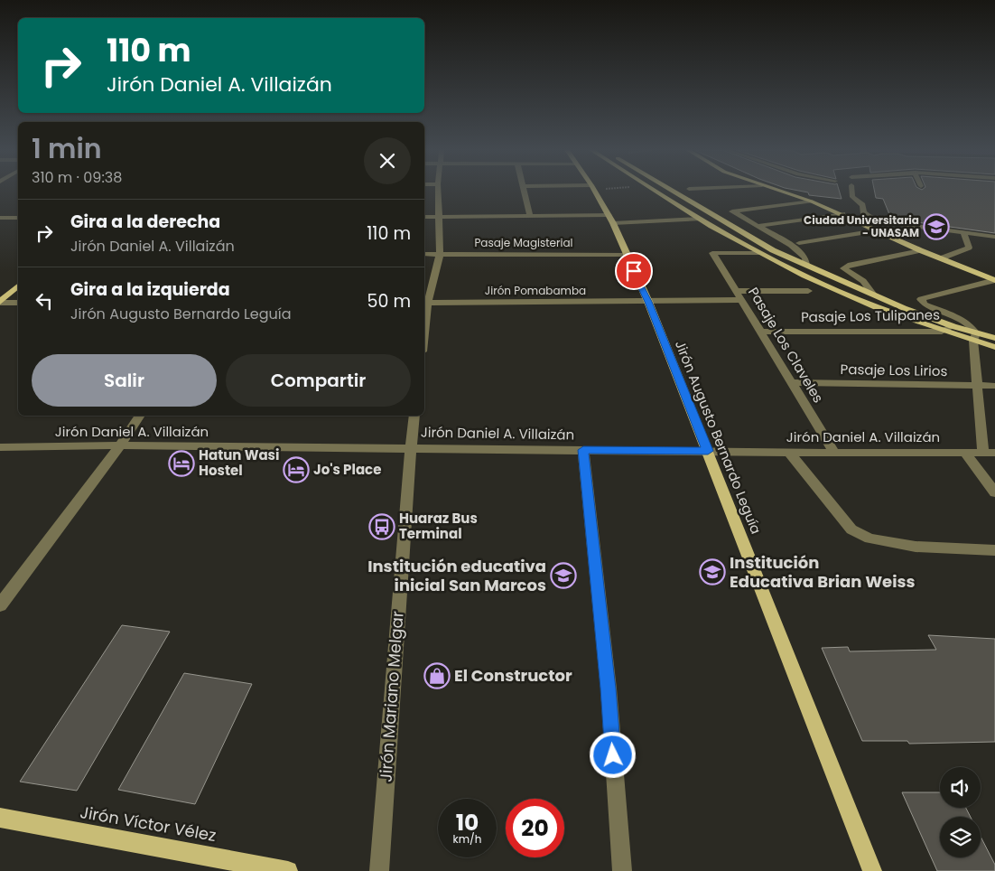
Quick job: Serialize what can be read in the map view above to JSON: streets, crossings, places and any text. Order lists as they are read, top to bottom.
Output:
{
  "streets": {
    "main road": ["Jirón Augusto Bernardo Leguía", "Jirón Víctor Vélez"],
    "street": [
      "Pasaje Magisterial",
      "Jirón Pomabamba",
      "Pasaje Los Tulipanes",
      "Pasaje Los Claveles",
      "Pasaje Los Lirios",
      "Jirón Daniel A. Villaizán",
      "Jirón Mariano Melgar"
    ]
  },
  "crossings": [
    ["Pasaje Magisterial", "Jirón Augusto Bernardo Leguía"],
    ["Jirón Pomabamba", "Pasaje Los Claveles"],
    ["Jirón Pomabamba", "Jirón Augusto Bernardo Leguía"],
    ["Pasaje Los Tulipanes", "Pasaje Los Claveles"],
    ["Pasaje Los Claveles", "Pasaje Los Lirios"],
    ["Pasaje Los Claveles", "Jirón Daniel A. Villaizán"],
    ["Jirón Daniel A. Villaizán", "Jirón Augusto Bernardo Leguía"],
    ["Jirón Daniel A. Villaizán", "Jirón Mariano Melgar"]
  ],
  "places": {
    "school or university": ["Ciudad Universitaria - UNASAM", "Institución Educativa Brian Weiss", "Institución educativa inicial San Marcos"],
    "hotel": ["Hatun Wasi Hostel", "Jo's Place"],
    "bus stop": ["Huaraz Bus Terminal"],
    "shop": ["El Constructor"]
  },
  "page": {
    "turn": ["110 m", "Jirón Daniel A. Villaizán"],
    "heading": ["1 min", "310 m · 09:38"],
    "list": [
      {
        "name": "Gira a la derecha",
        "note": "Jirón Daniel A. Villaizán",
        "value": "110 m"
      },
      {
        "name": "Gira a la izquierda",
        "note": "Jirón Augusto Bernardo Leguía",
        "value": "50 m"
      }
    ],
    "buttons": ["Salir", "Compartir"],
    "speed": "10 km/h",
    "limit": "20"
  }
}
